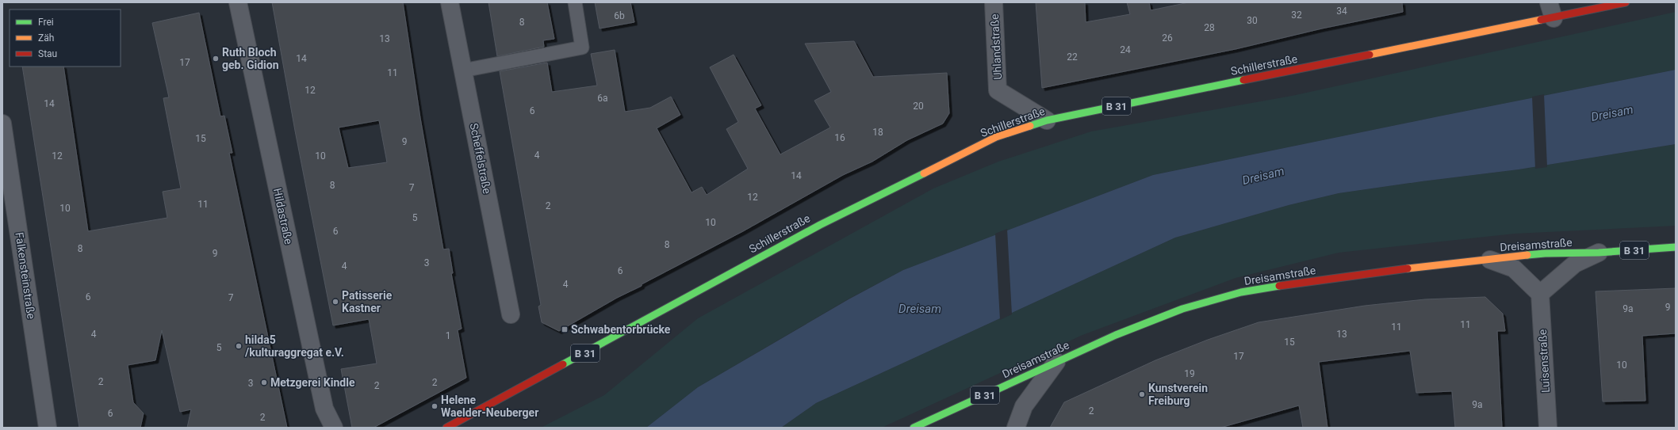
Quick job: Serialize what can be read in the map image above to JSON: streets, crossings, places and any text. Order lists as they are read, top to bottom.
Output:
{
  "streets": {
    "main road": ["Schillerstraße", "B 31", "Dreisamstraße"],
    "street": [
      "Uhlandstraße",
      "Scheffelstraße",
      "Hildastraße",
      "Falkensteinstraße",
      "Luisenstraße"
    ]
  },
  "crossings": [
    ["Uhlandstraße", "Schillerstraße"]
  ],
  "water": ["Dreisam"],
  "places": {
    "other": [
      "Ruth Bloch geb. Gidion",
      "Patisserie Kastner",
      "hilda5 /kulturaggregat e.V.",
      "Metzgerei Kindle",
      "Kunstverein Freiburg",
      "Helene Waelder-Neuberger"
    ],
    "transit": ["Schwabentorbrücke"]
  },
  "house_numbers": [
    "34",
    "32",
    "6b",
    "30",
    "8",
    "28",
    "26",
    "13",
    "24",
    "22",
    "14",
    "17",
    "11",
    "12",
    "6a",
    "14",
    "20",
    "6",
    "18",
    "16",
    "15",
    "9",
    "4",
    "12",
    "10",
    "14",
    "8",
    "7",
    "12",
    "11",
    "2",
    "10",
    "5",
    "10",
    "6",
    "8",
    "8",
    "9",
    "3",
    "4",
    "6",
    "4",
    "6",
    "7",
    "9",
    "9a",
    "11",
    "11",
    "4",
    "13",
    "1",
    "15",
    "5",
    "17",
    "10",
    "19",
    "2",
    "2",
    "3",
    "2",
    "9a",
    "2",
    "6",
    "2"
  ],
  "legend": ["Frei", "Zäh", "Stau"]
}
